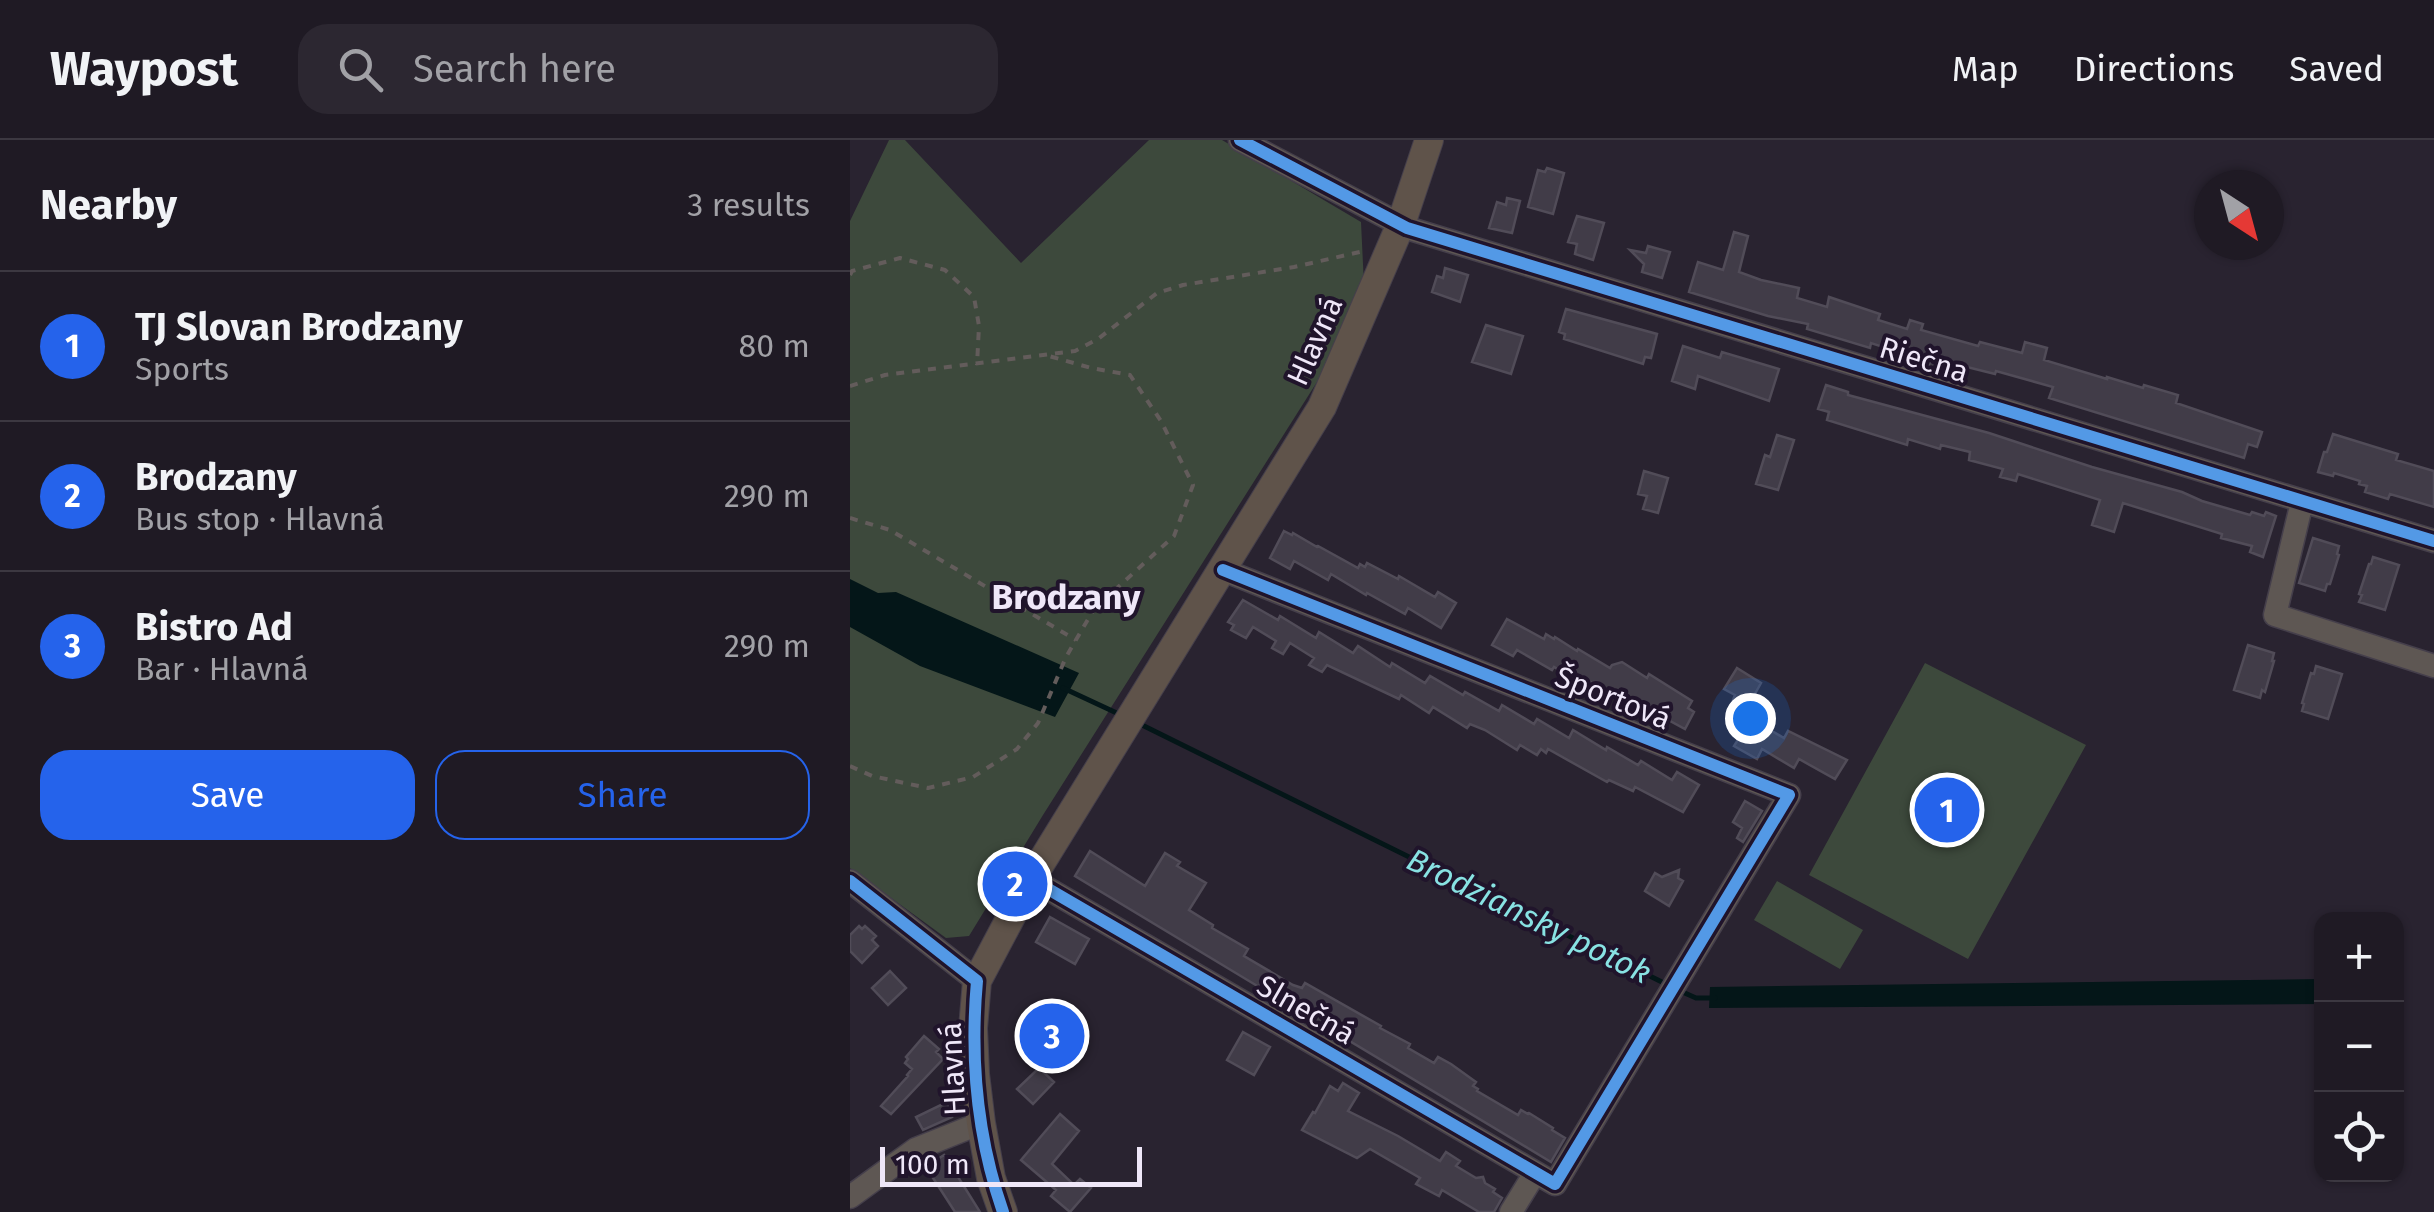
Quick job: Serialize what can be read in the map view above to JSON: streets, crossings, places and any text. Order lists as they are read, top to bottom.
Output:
{
  "streets": {
    "main road": ["Hlavná"],
    "street": ["Riečna", "Športová", "Slnečná"]
  },
  "crossings": [
    ["Hlavná", "Riečna"],
    ["Hlavná", "Športová"],
    ["Hlavná", "Slnečná"],
    ["Športová", "Slnečná"]
  ],
  "districts": ["Brodzany"],
  "water": ["Brodziansky potok"],
  "scale_bar": "100 m",
  "north": "bottom right",
  "page": {
    "header": "Waypost",
    "search": "Search here",
    "nav": ["Map", "Directions", "Saved"],
    "heading": ["Nearby", "3 results"],
    "list": [
      {
        "mark": "1",
        "name": "TJ Slovan Brodzany",
        "note": "Sports",
        "value": "80 m"
      },
      {
        "mark": "2",
        "name": "Brodzany",
        "note": "Bus stop · Hlavná",
        "value": "290 m"
      },
      {
        "mark": "3",
        "name": "Bistro Ad",
        "note": "Bar · Hlavná",
        "value": "290 m"
      }
    ],
    "buttons": ["Save", "Share"],
    "pins": ["1", "2", "3"],
    "map_buttons": ["+", "−"],
    "scale": "100 m"
  }
}
